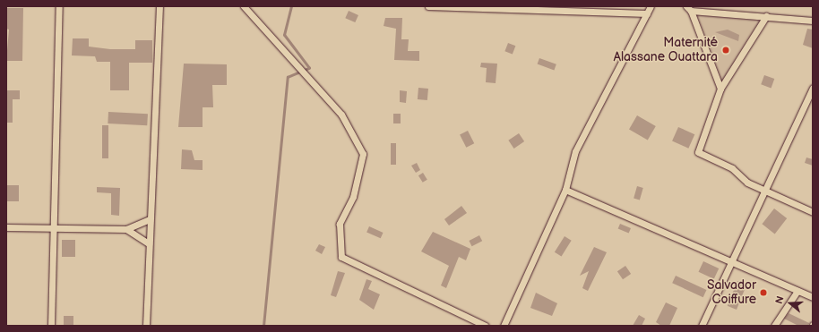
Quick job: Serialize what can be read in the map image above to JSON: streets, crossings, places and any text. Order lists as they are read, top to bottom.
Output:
{
  "places": ["Maternité Alassane Ouattara", "Salvador Coiffure"],
  "north": "left"
}
